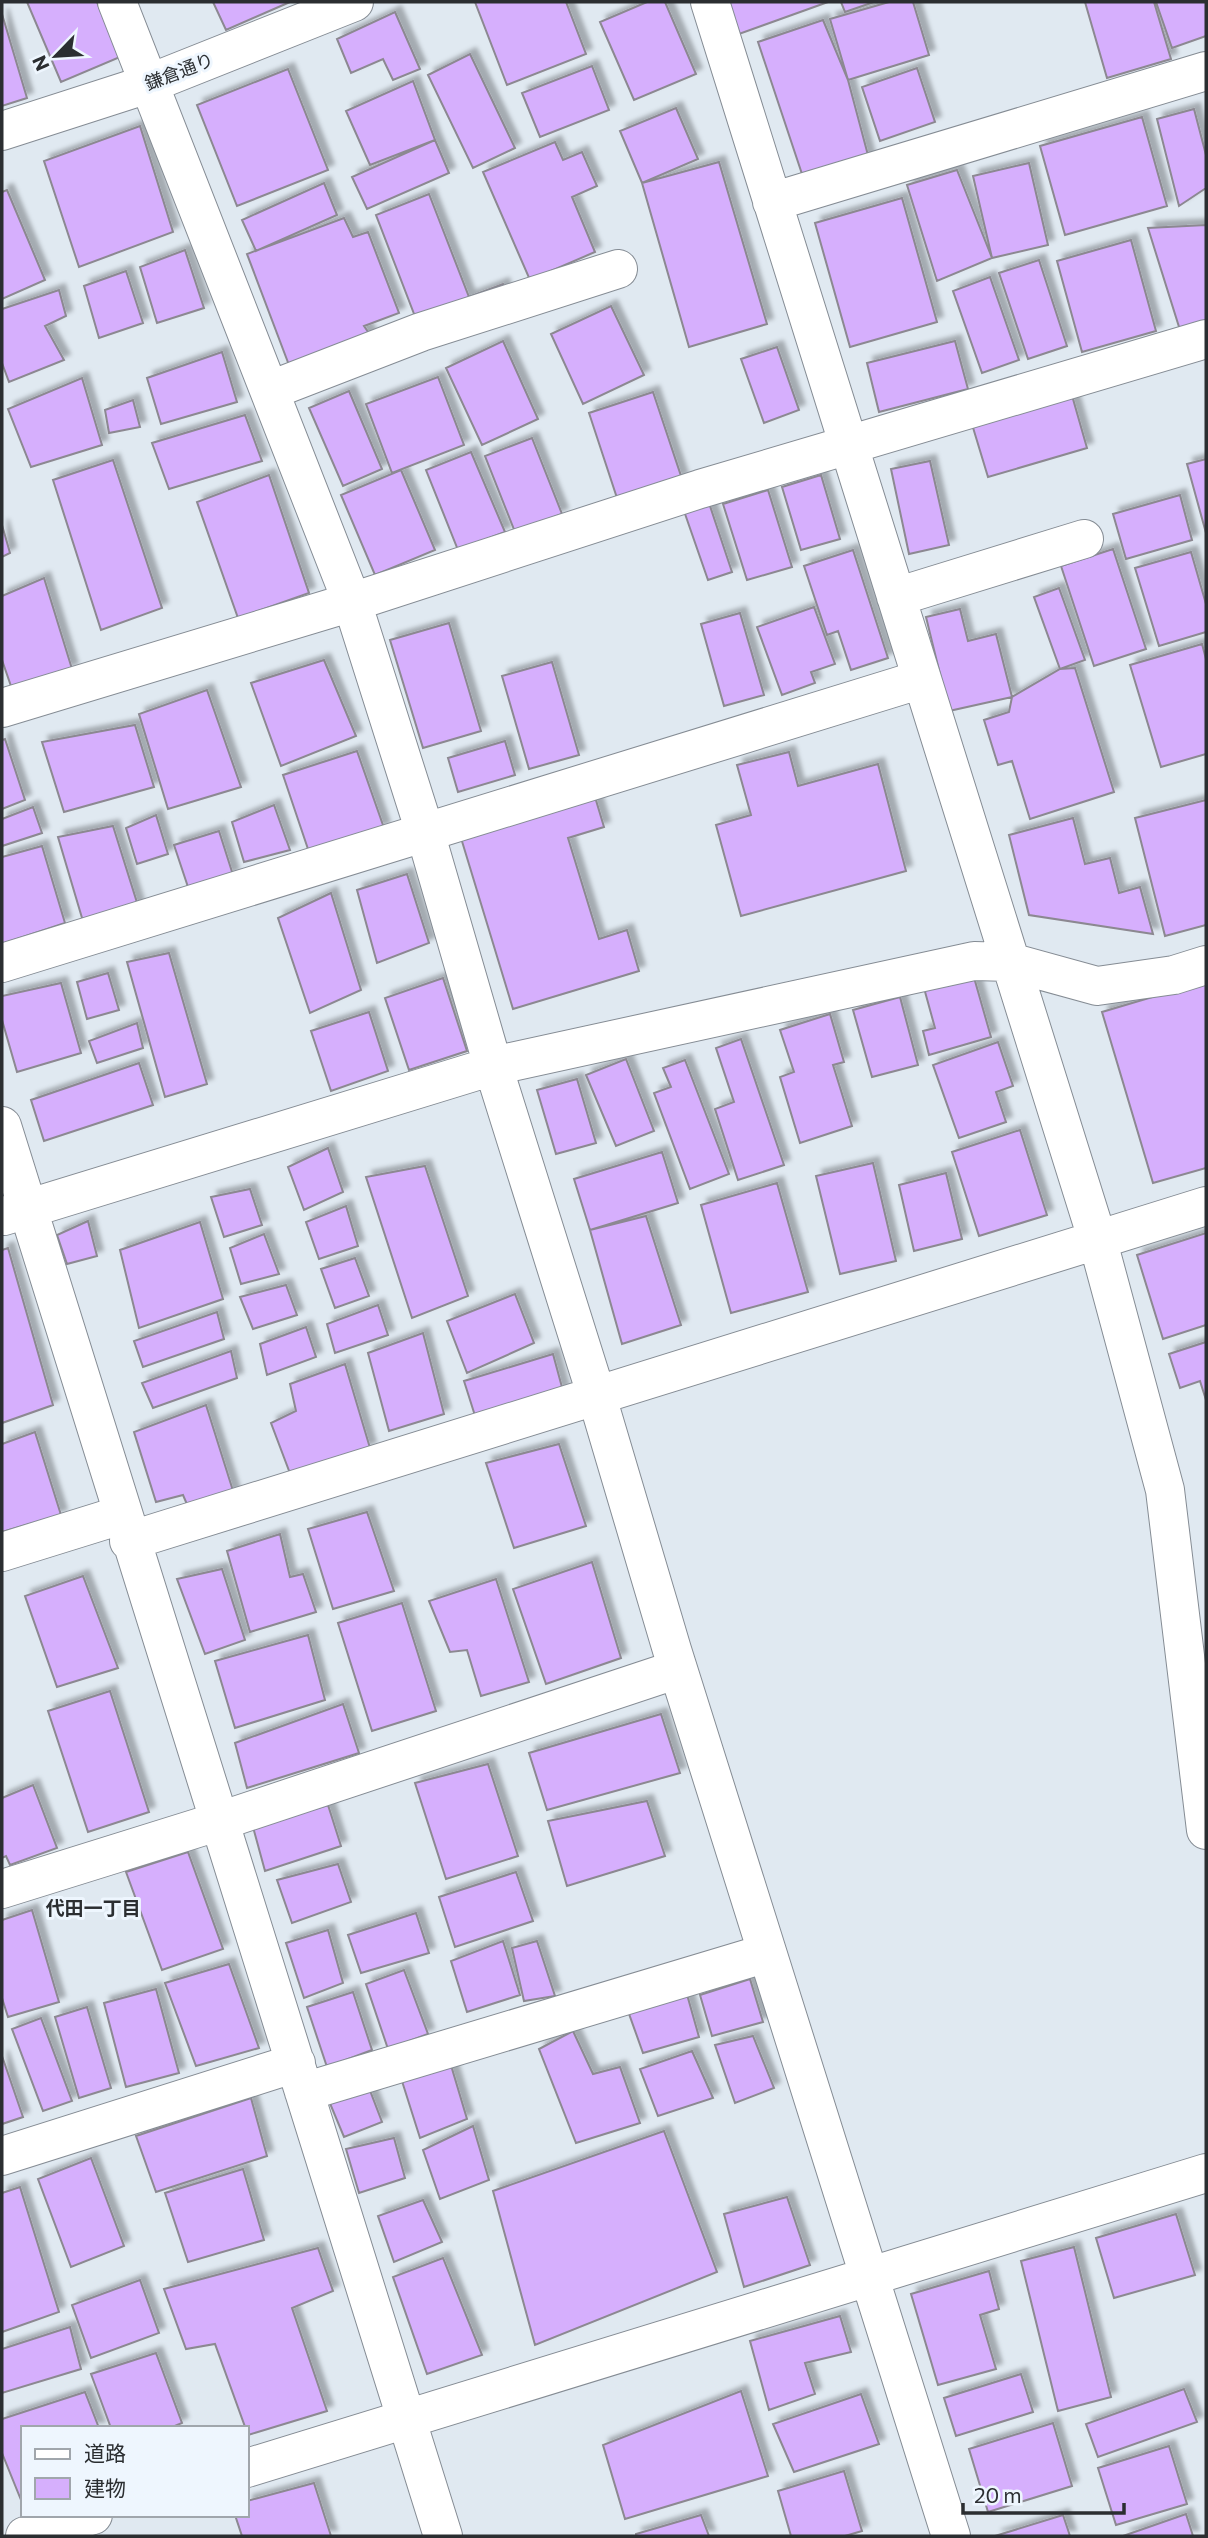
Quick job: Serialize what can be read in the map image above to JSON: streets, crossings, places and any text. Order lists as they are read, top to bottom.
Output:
{
  "streets": {
    "street": ["鎌倉通り"]
  },
  "districts": ["代田一丁目"],
  "legend": ["道路", "建物"],
  "scale_bar": "20 m",
  "north": "bottom left"
}
